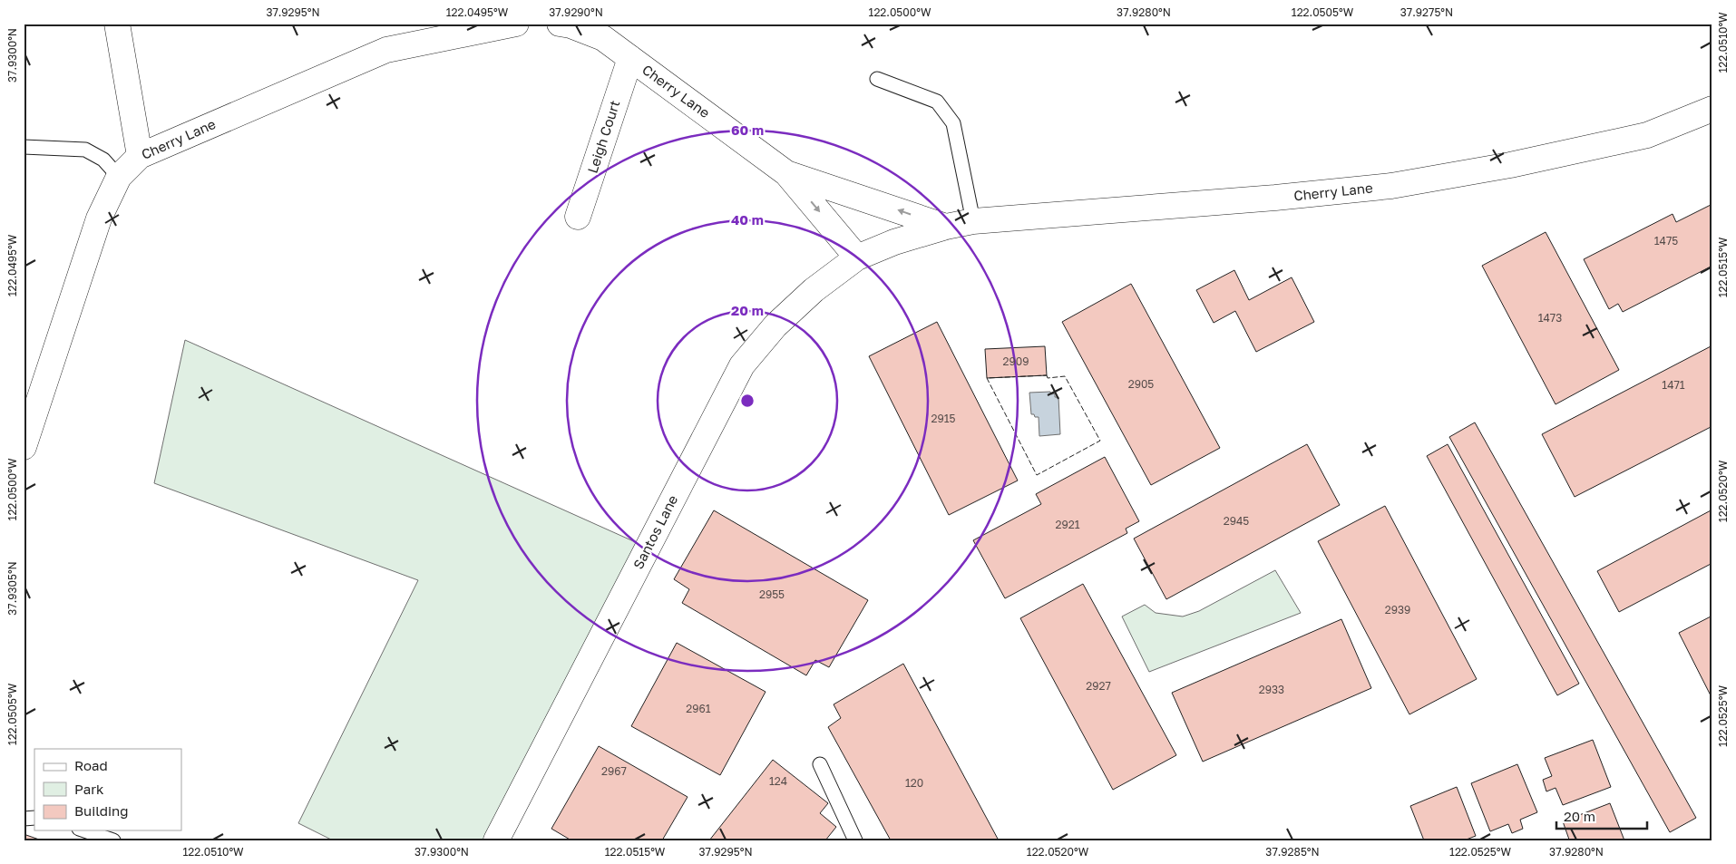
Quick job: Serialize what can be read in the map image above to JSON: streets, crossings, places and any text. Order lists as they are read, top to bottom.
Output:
{
  "streets": {
    "street": ["Cherry Lane", "Leigh Court", "Santos Lane"]
  },
  "crossings": [
    ["Cherry Lane", "Leigh Court"],
    ["Cherry Lane", "Santos Lane"]
  ],
  "house_numbers": [
    "1475",
    "1473",
    "2909",
    "2905",
    "1471",
    "2915",
    "2945",
    "2921",
    "2955",
    "2939",
    "2927",
    "2933",
    "2961",
    "2967",
    "124",
    "120"
  ],
  "legend": ["Road", "Park", "Building"],
  "scale_bar": "20 m",
  "coordinates": [
    "37.9295°N",
    "122.0495°W",
    "37.9290°N",
    "122.0500°W",
    "37.9280°N",
    "122.0505°W",
    "37.9275°N",
    "122.0510°W",
    "37.9300°N",
    "122.0515°W",
    "122.0520°W",
    "37.9305°N",
    "122.0525°W",
    "37.9285°N"
  ],
  "rings": ["60 m", "40 m", "20 m"]
}
